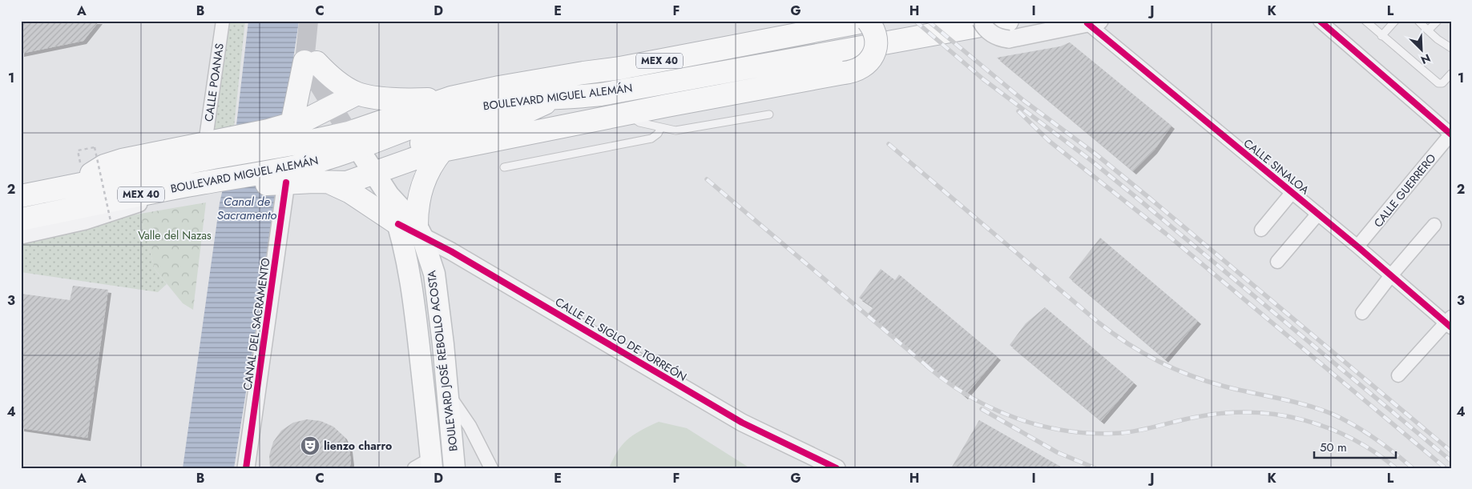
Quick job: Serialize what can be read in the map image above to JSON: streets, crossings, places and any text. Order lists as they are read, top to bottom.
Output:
{
  "streets": {
    "highway": ["MEX 40", "BOULEVARD MIGUEL ALEMÁN"],
    "main road": ["BOULEVARD JOSÉ REBOLLO ACOSTA"],
    "street": [
      "CALLE POANAS",
      "CALLE SINALOA",
      "CALLE GUERRERO",
      "CANAL DEL SACRAMENTO",
      "CALLE EL SIGLO DE TORREÓN"
    ]
  },
  "crossings": [
    ["CALLE POANAS", "BOULEVARD MIGUEL ALEMÁN"],
    ["BOULEVARD MIGUEL ALEMÁN", "CANAL DEL SACRAMENTO"],
    ["BOULEVARD MIGUEL ALEMÁN", "BOULEVARD JOSÉ REBOLLO ACOSTA"],
    ["CALLE SINALOA", "CALLE GUERRERO"],
    ["CALLE EL SIGLO DE TORREÓN", "BOULEVARD JOSÉ REBOLLO ACOSTA"]
  ],
  "water": ["Canal de Sacramento"],
  "parks": ["Valle del Nazas"],
  "places": {
    "theatre": ["lienzo charro"]
  },
  "scale_bar": "50 m",
  "north": "bottom right",
  "grid": {
    "columns": [
      "A",
      "B",
      "C",
      "D",
      "E",
      "F",
      "G",
      "H",
      "I",
      "J",
      "K",
      "L"
    ],
    "rows": [
      "1",
      "2",
      "3",
      "4"
    ]
  }
}
